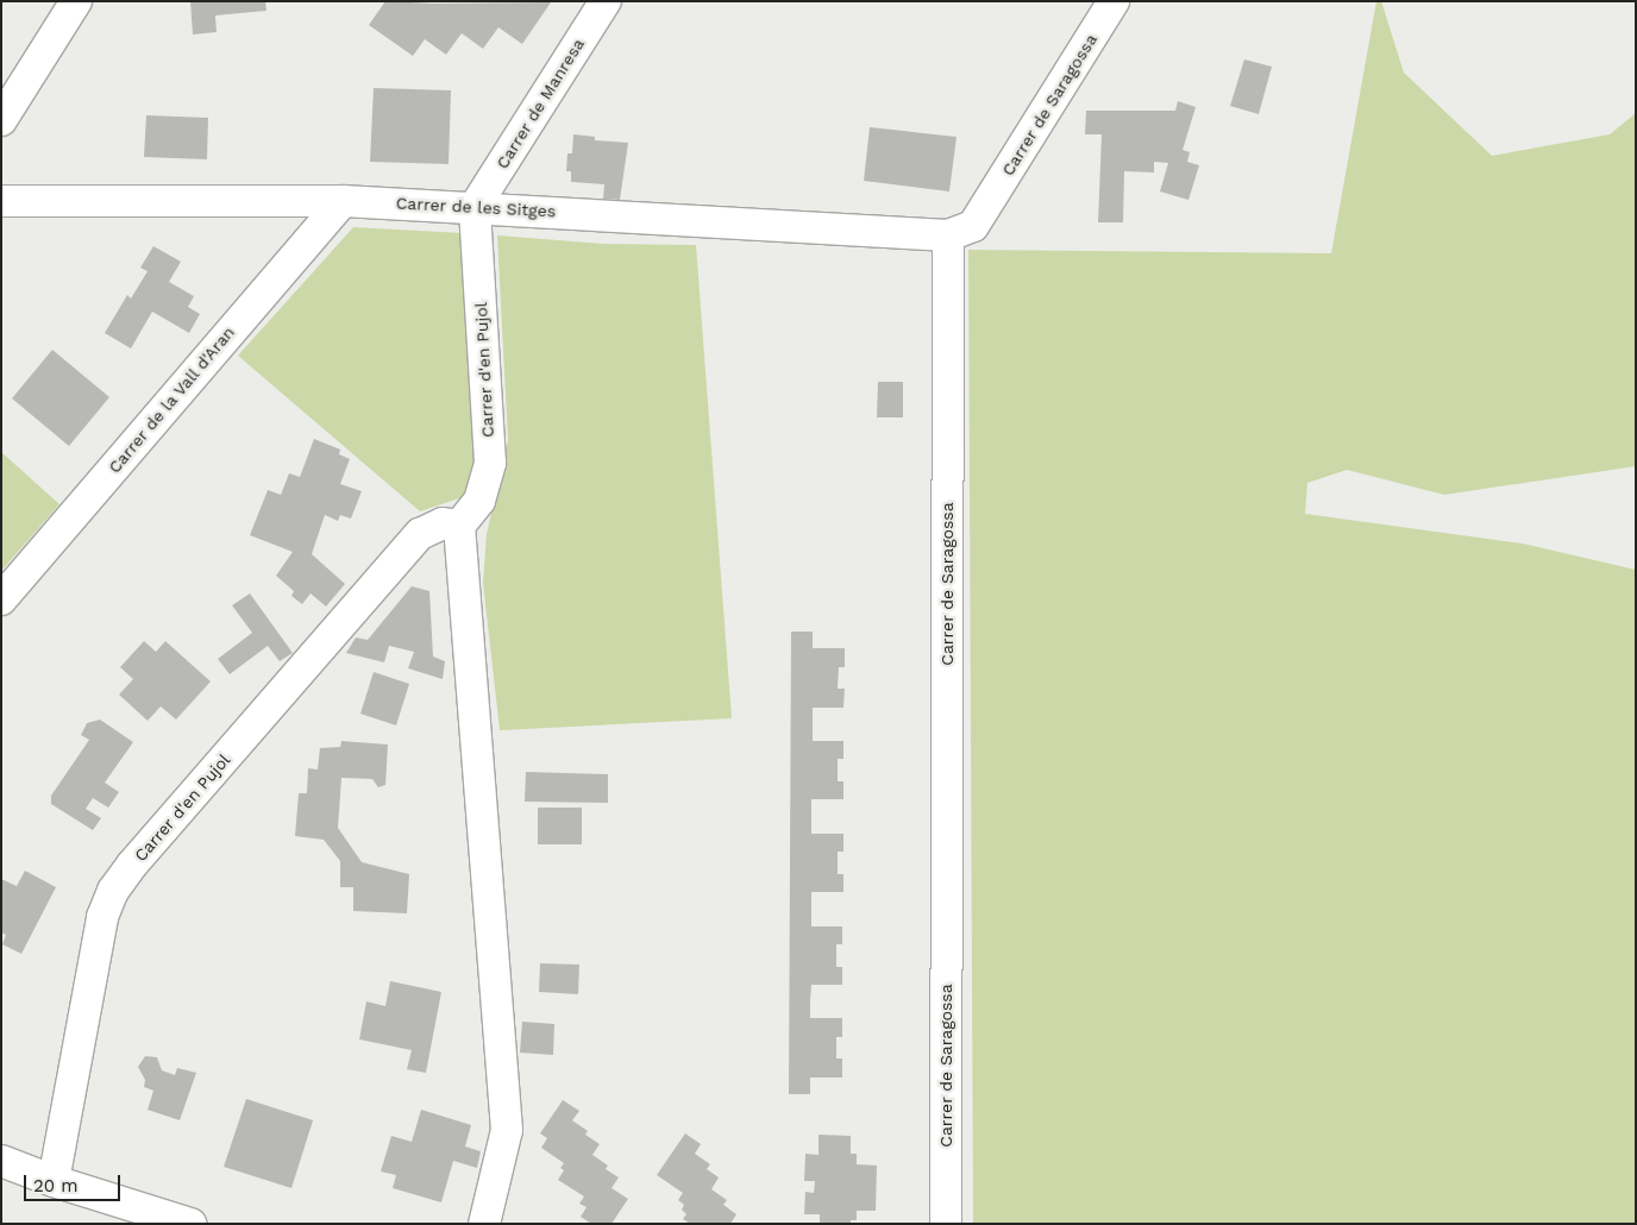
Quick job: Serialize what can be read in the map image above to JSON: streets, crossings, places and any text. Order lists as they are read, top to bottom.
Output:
{
  "streets": {
    "street": [
      "Carrer de Manresa",
      "Carrer de Saragossa",
      "Carrer de les Sitges",
      "Carrer d'en Pujol",
      "Carrer de la Vall d'Aran"
    ]
  },
  "crossings": [
    ["Carrer de Manresa", "Carrer de les Sitges"],
    ["Carrer de Manresa", "Carrer d'en Pujol"],
    ["Carrer de Saragossa", "Carrer de les Sitges"],
    ["Carrer de les Sitges", "Carrer d'en Pujol"],
    ["Carrer de les Sitges", "Carrer de la Vall d'Aran"]
  ],
  "scale_bar": "20 m"
}
